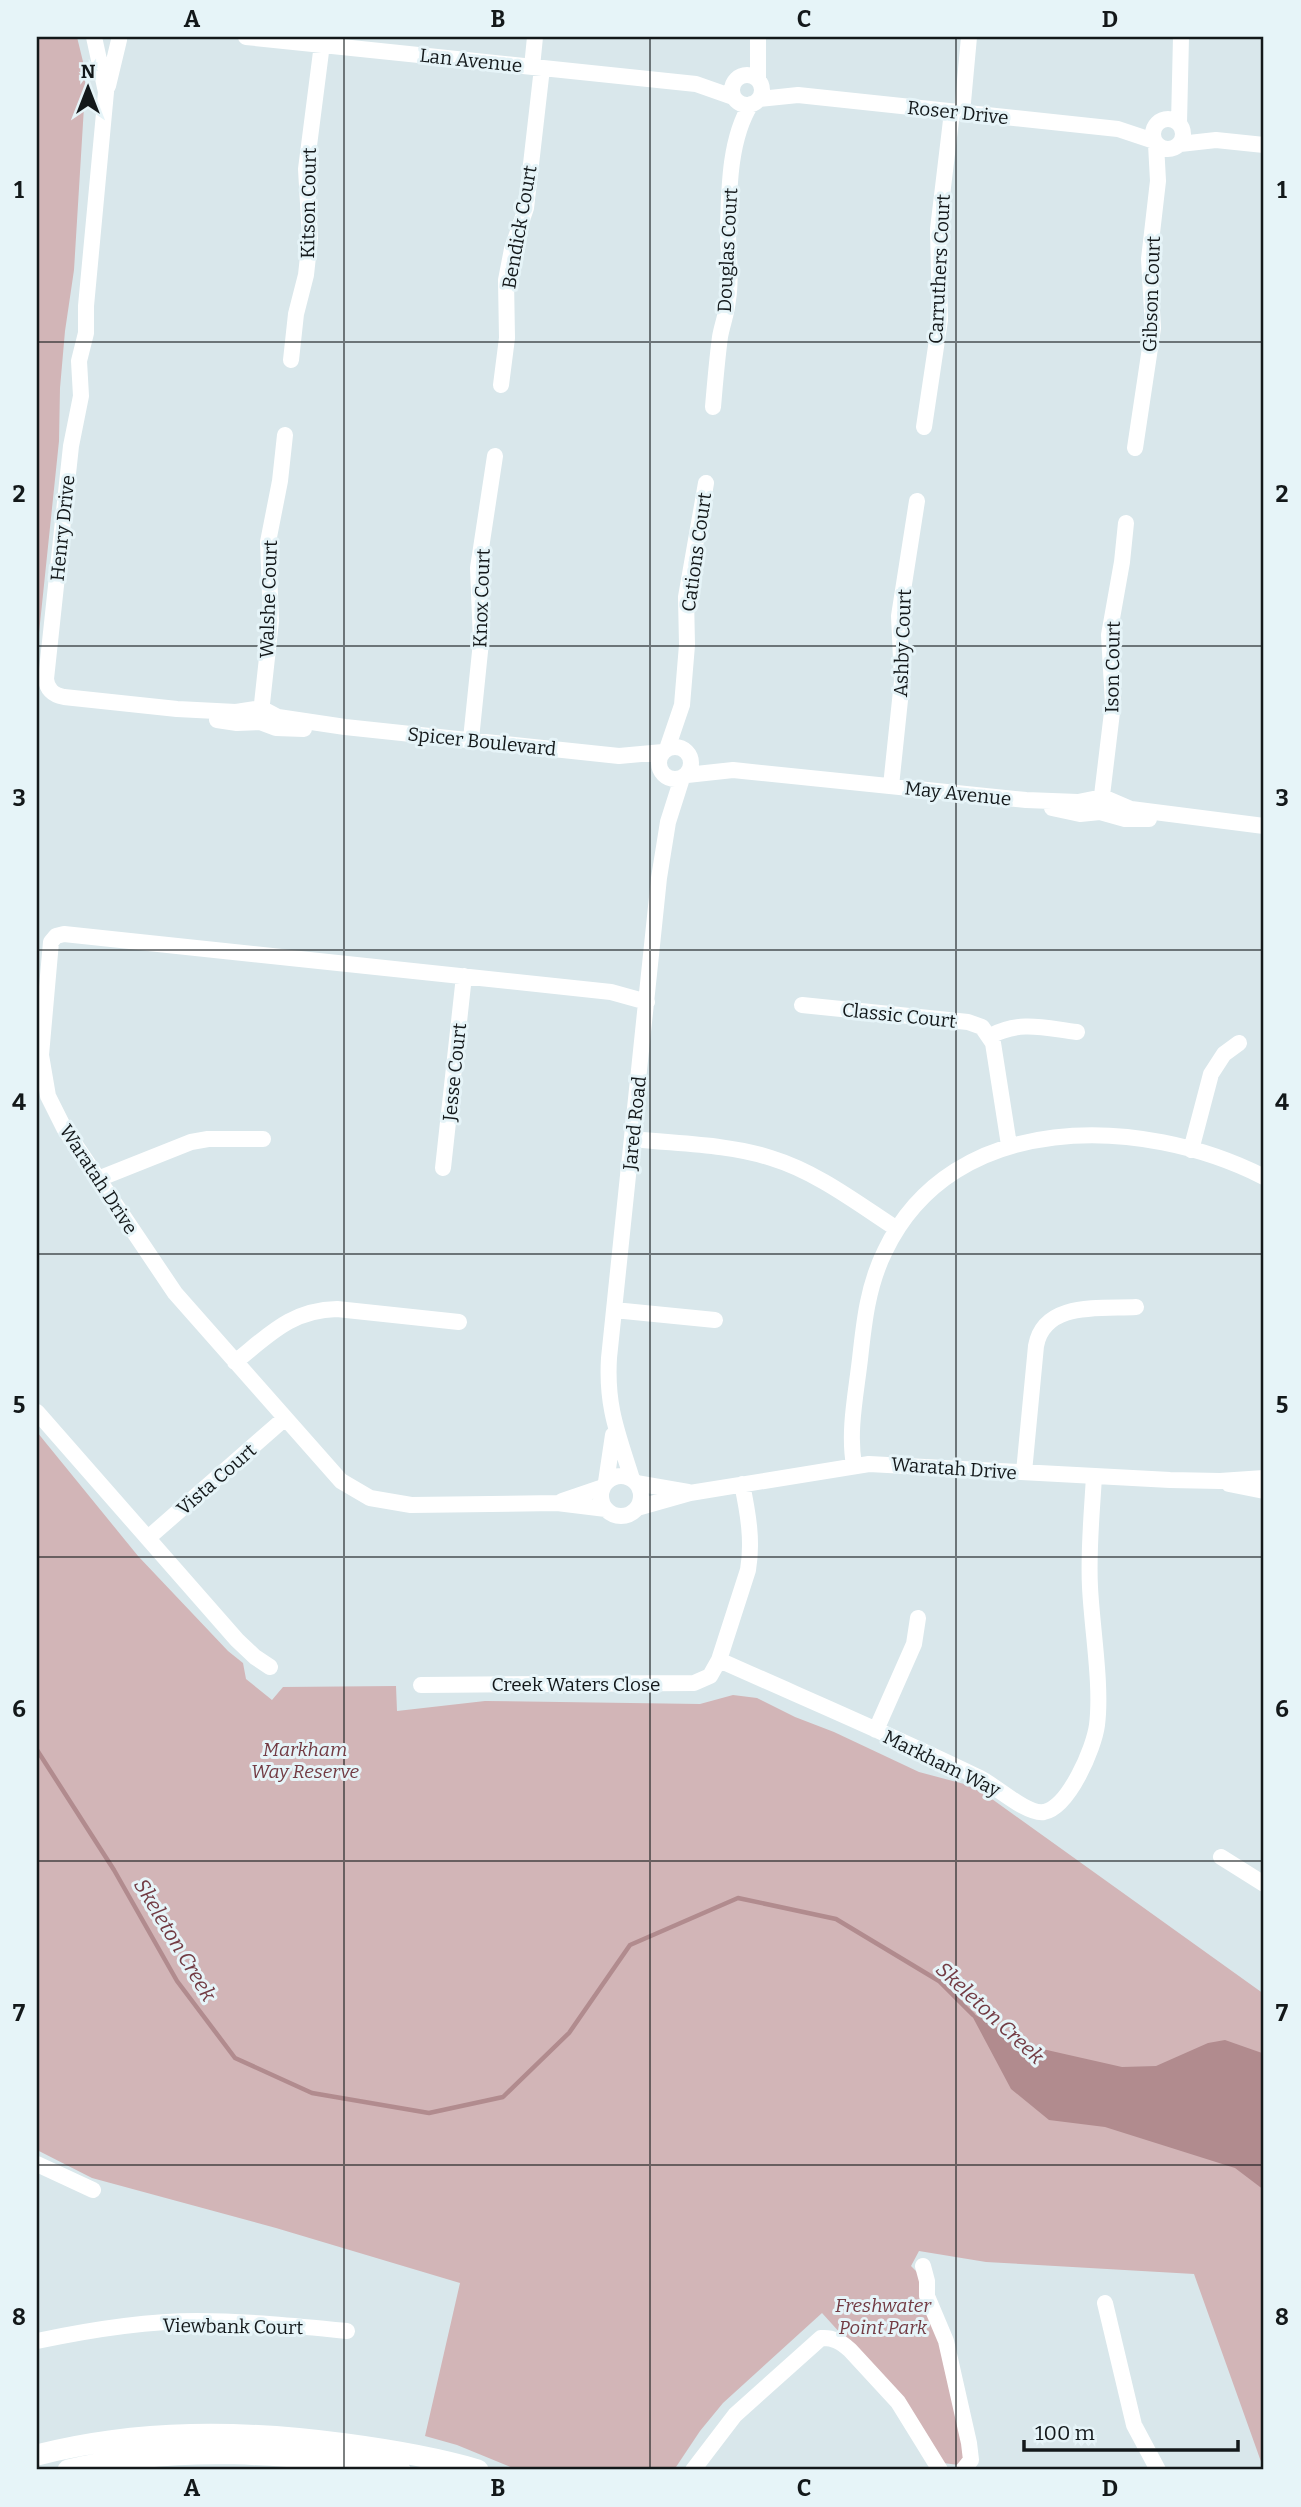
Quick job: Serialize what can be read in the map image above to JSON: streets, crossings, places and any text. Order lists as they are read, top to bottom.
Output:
{
  "streets": {
    "street": [
      "Lan Avenue",
      "Roser Drive",
      "Kitson Court",
      "Bendick Court",
      "Douglas Court",
      "Carruthers Court",
      "Gibson Court",
      "Henry Drive",
      "Cations Court",
      "Knox Court",
      "Walshe Court",
      "Ashby Court",
      "Ison Court",
      "Spicer Boulevard",
      "May Avenue",
      "Classic Court",
      "Jesse Court",
      "Jared Road",
      "Waratah Drive",
      "Vista Court",
      "Creek Waters Close",
      "Markham Way",
      "Viewbank Court"
    ]
  },
  "crossings": [
    ["Lan Avenue", "Roser Drive"],
    ["Lan Avenue", "Kitson Court"],
    ["Lan Avenue", "Bendick Court"],
    ["Lan Avenue", "Douglas Court"],
    ["Roser Drive", "Douglas Court"],
    ["Roser Drive", "Carruthers Court"],
    ["Roser Drive", "Gibson Court"],
    ["Henry Drive", "Spicer Boulevard"],
    ["Cations Court", "Spicer Boulevard"],
    ["Cations Court", "Jared Road"],
    ["Knox Court", "Spicer Boulevard"],
    ["Walshe Court", "Spicer Boulevard"],
    ["Ashby Court", "May Avenue"],
    ["Ison Court", "May Avenue"],
    ["Spicer Boulevard", "Jared Road"],
    ["Jesse Court", "Waratah Drive"],
    ["Jared Road", "Waratah Drive"],
    ["Waratah Drive", "Vista Court"],
    ["Waratah Drive", "Markham Way"],
    ["Creek Waters Close", "Markham Way"]
  ],
  "water": ["Skeleton Creek"],
  "parks": ["Markham Way Reserve", "Freshwater Point Park"],
  "scale_bar": "100 m",
  "north": "top",
  "grid": {
    "columns": [
      "A",
      "B",
      "C",
      "D"
    ],
    "rows": [
      "1",
      "2",
      "3",
      "4",
      "5",
      "6",
      "7",
      "8"
    ]
  }
}
